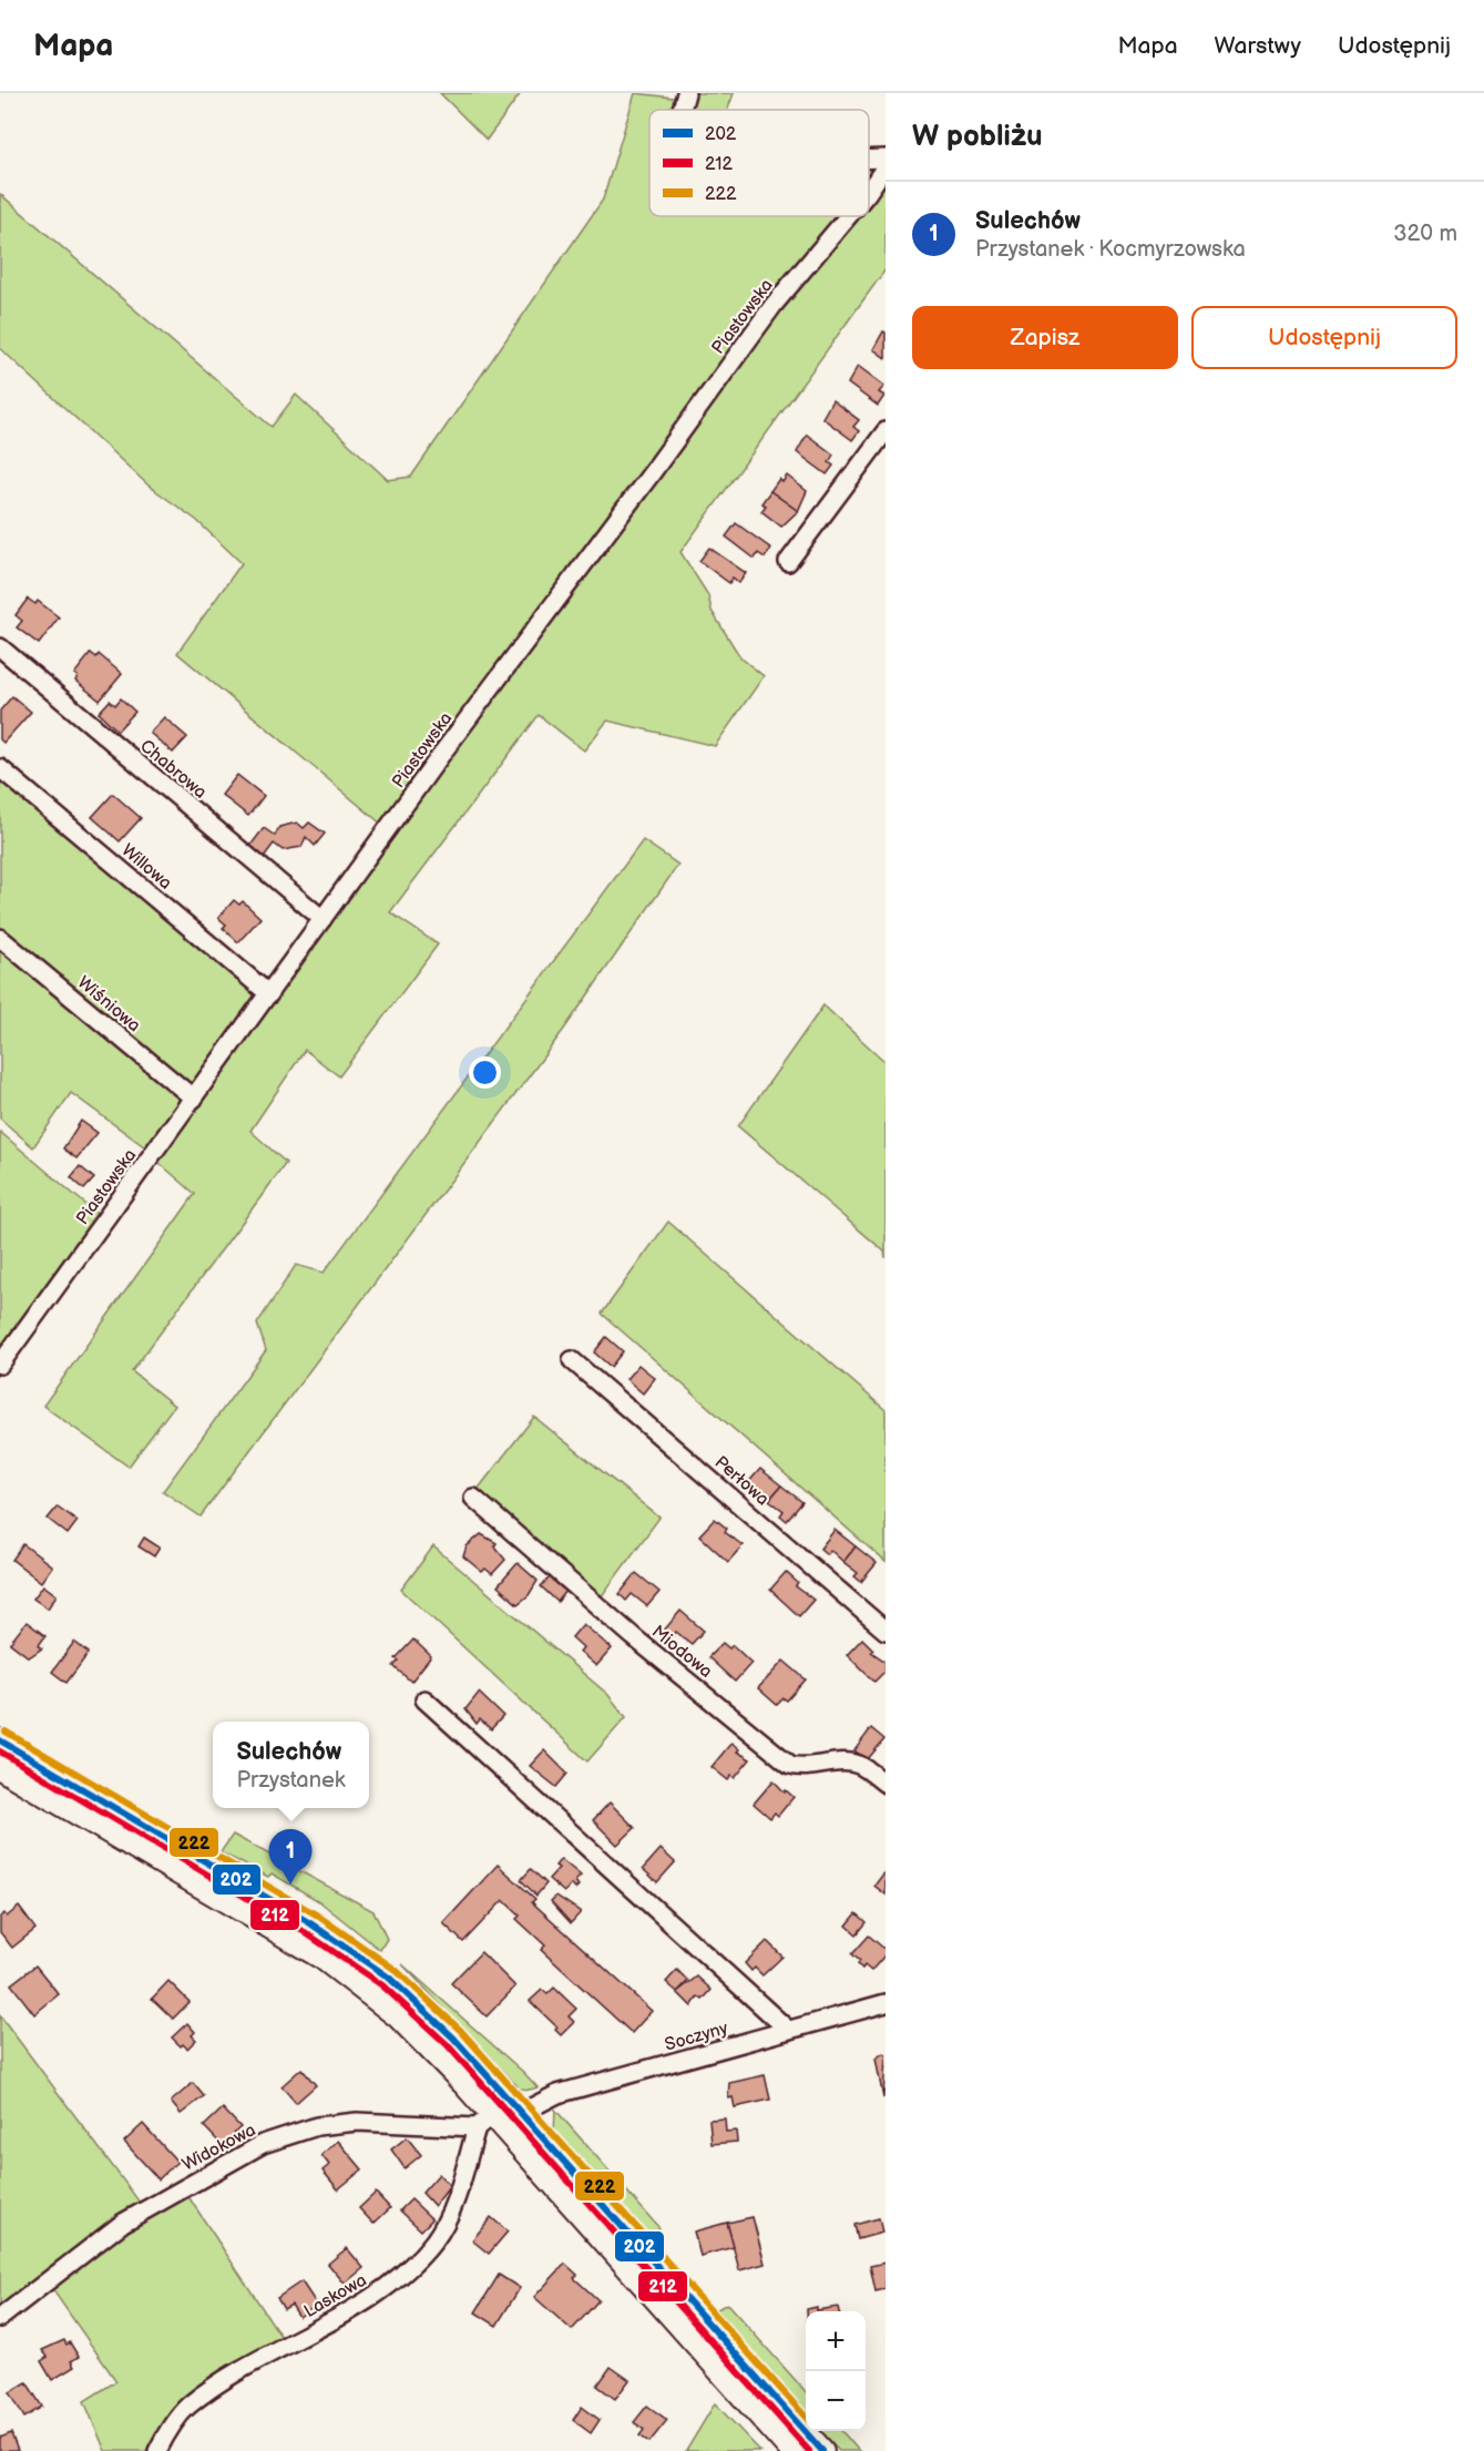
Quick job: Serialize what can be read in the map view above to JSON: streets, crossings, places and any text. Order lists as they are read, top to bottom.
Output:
{
  "streets": {
    "street": [
      "Piastowska",
      "Chabrowa",
      "Willowa",
      "Wiśniowa",
      "Perłowa",
      "Miodowa",
      "Soczyny",
      "Widokowa",
      "Laskowa"
    ]
  },
  "crossings": [
    ["Piastowska", "Chabrowa"],
    ["Piastowska", "Willowa"],
    ["Piastowska", "Wiśniowa"],
    ["Widokowa", "Laskowa"]
  ],
  "lines": ["transit line 222", "transit line 202", "transit line 212"],
  "legend": ["202", "212", "222"],
  "page": {
    "header": "Mapa",
    "nav": ["Mapa", "Warstwy", "Udostępnij"],
    "heading": "W pobliżu",
    "list": [
      {
        "mark": "1",
        "name": "Sulechów",
        "note": "Przystanek · Kocmyrzowska",
        "value": "320 m"
      }
    ],
    "buttons": ["Zapisz", "Udostępnij"],
    "popup": ["Sulechów", "Przystanek"],
    "pins": "1",
    "map_buttons": ["+", "−"]
  }
}
